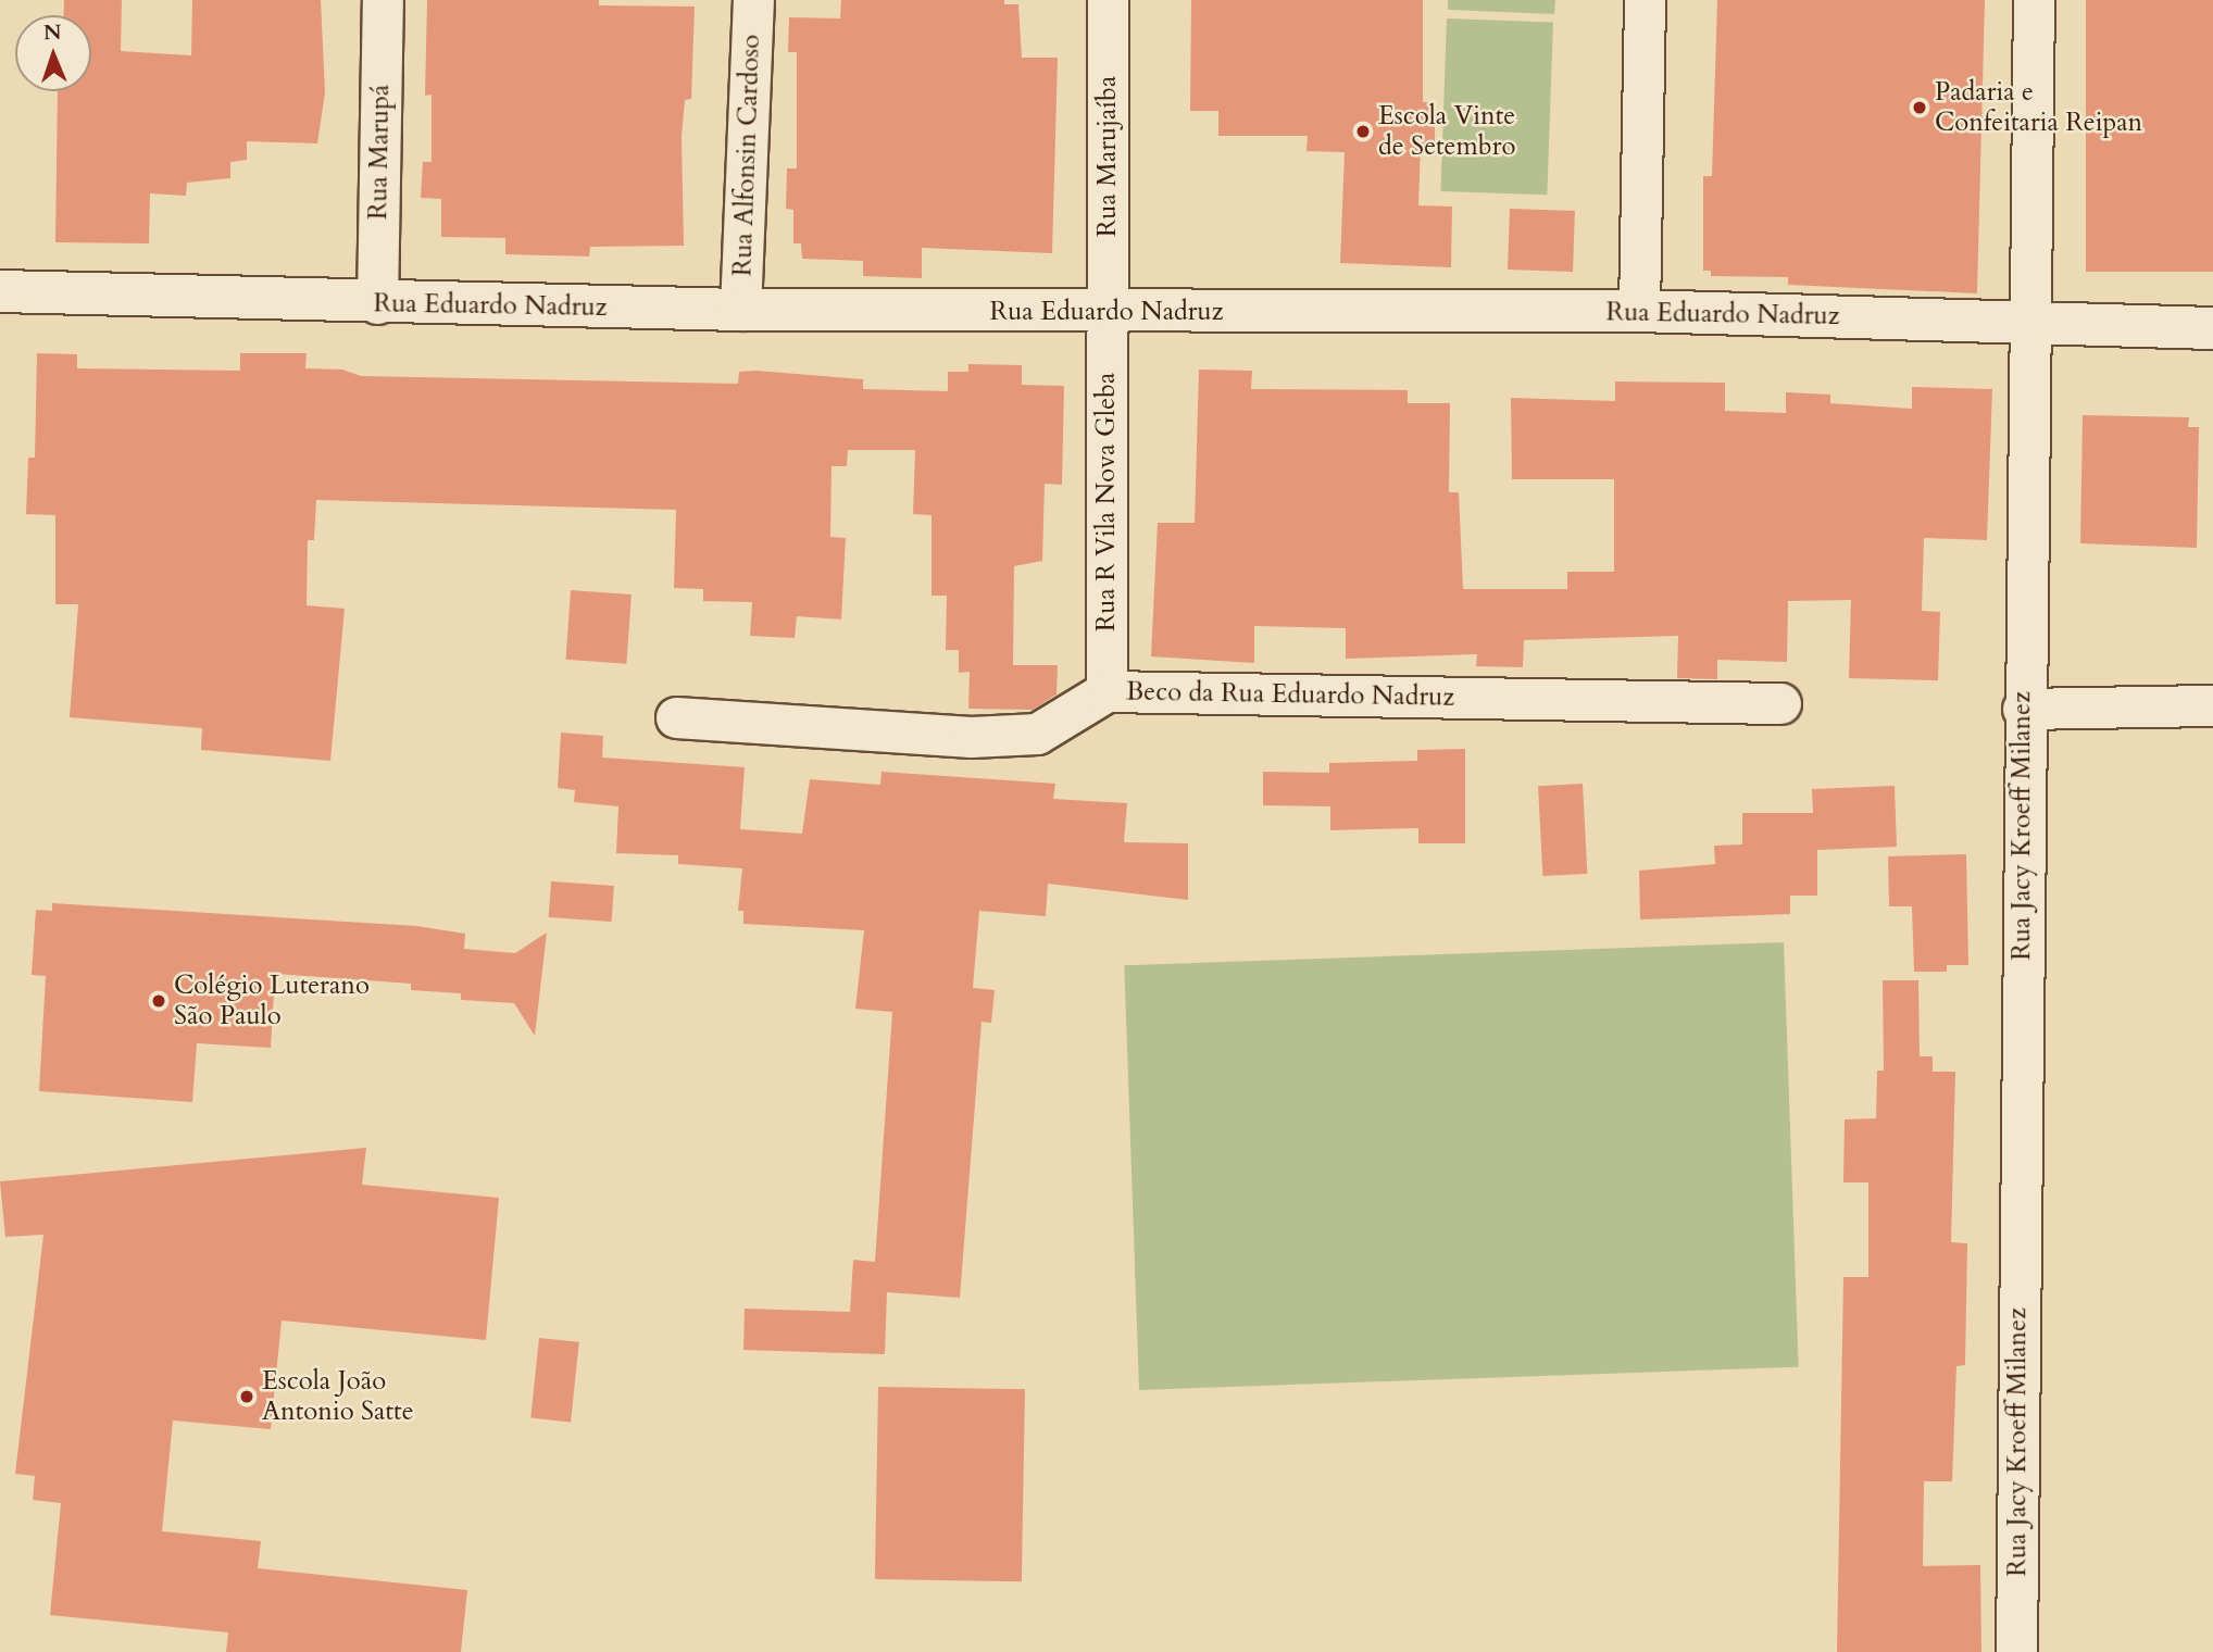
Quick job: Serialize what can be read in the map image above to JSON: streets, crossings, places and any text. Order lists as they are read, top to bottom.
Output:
{
  "streets": {
    "street": [
      "Rua Marupá",
      "Rua Alfonsin Cardoso",
      "Rua Marujaíba",
      "Rua Eduardo Nadruz",
      "Rua R Vila Nova Gleba",
      "Beco da Rua Eduardo Nadruz",
      "Rua Jacy Kroeff Milanez"
    ]
  },
  "crossings": [
    ["Rua Marupá", "Rua Eduardo Nadruz"],
    ["Rua Alfonsin Cardoso", "Rua Eduardo Nadruz"],
    ["Rua Marujaíba", "Rua Eduardo Nadruz"],
    ["Rua Marujaíba", "Rua R Vila Nova Gleba"],
    ["Rua Eduardo Nadruz", "Rua R Vila Nova Gleba"],
    ["Rua Eduardo Nadruz", "Rua Jacy Kroeff Milanez"],
    ["Rua R Vila Nova Gleba", "Beco da Rua Eduardo Nadruz"]
  ],
  "places": [
    "Padaria e Confeitaria Reipan",
    "Escola Vinte de Setembro",
    "Colégio Luterano São Paulo",
    "Escola João Antonio Satte"
  ],
  "north": "top"
}
